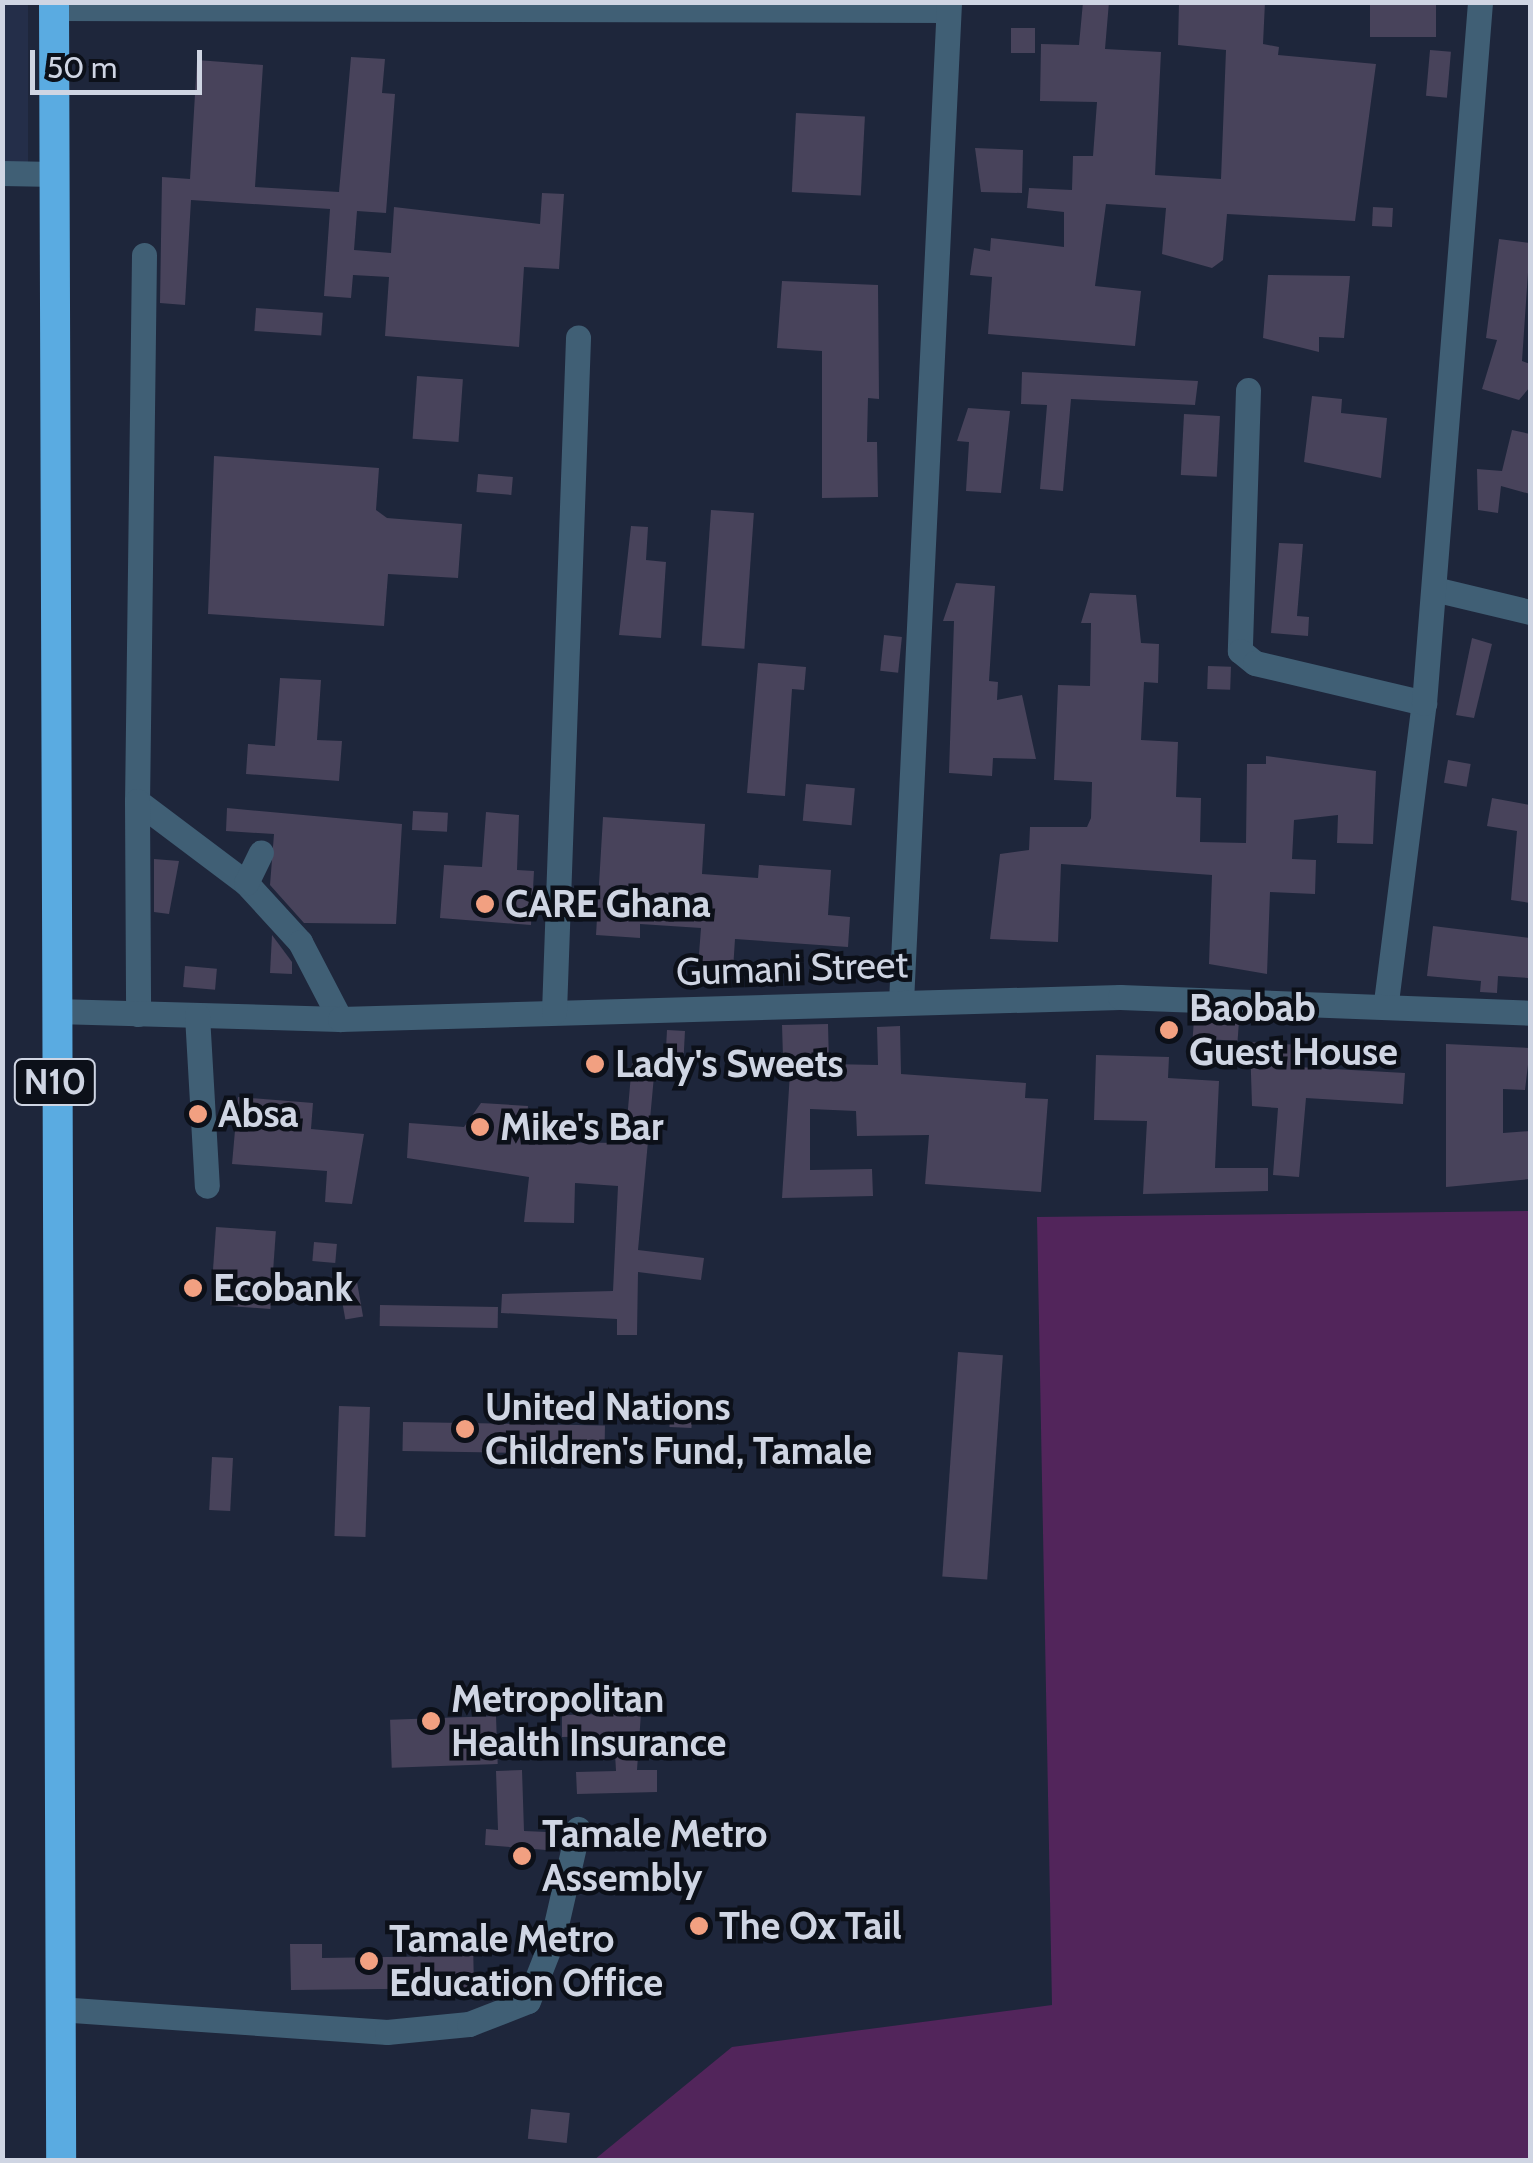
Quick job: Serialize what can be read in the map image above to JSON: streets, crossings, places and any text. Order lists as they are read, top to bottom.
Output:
{
  "streets": {
    "highway": ["N10"],
    "street": ["Gumani Street"]
  },
  "crossings": [
    ["Gumani Street", "N10"]
  ],
  "places": [
    "CARE Ghana",
    "Baobab Guest House",
    "Lady's Sweets",
    "Absa",
    "Mike's Bar",
    "Ecobank",
    "United Nations Children's Fund, Tamale",
    "Metropolitan Health Insurance",
    "Tamale Metro Assembly",
    "The Ox Tail",
    "Tamale Metro Education Office"
  ],
  "scale_bar": "50 m"
}
